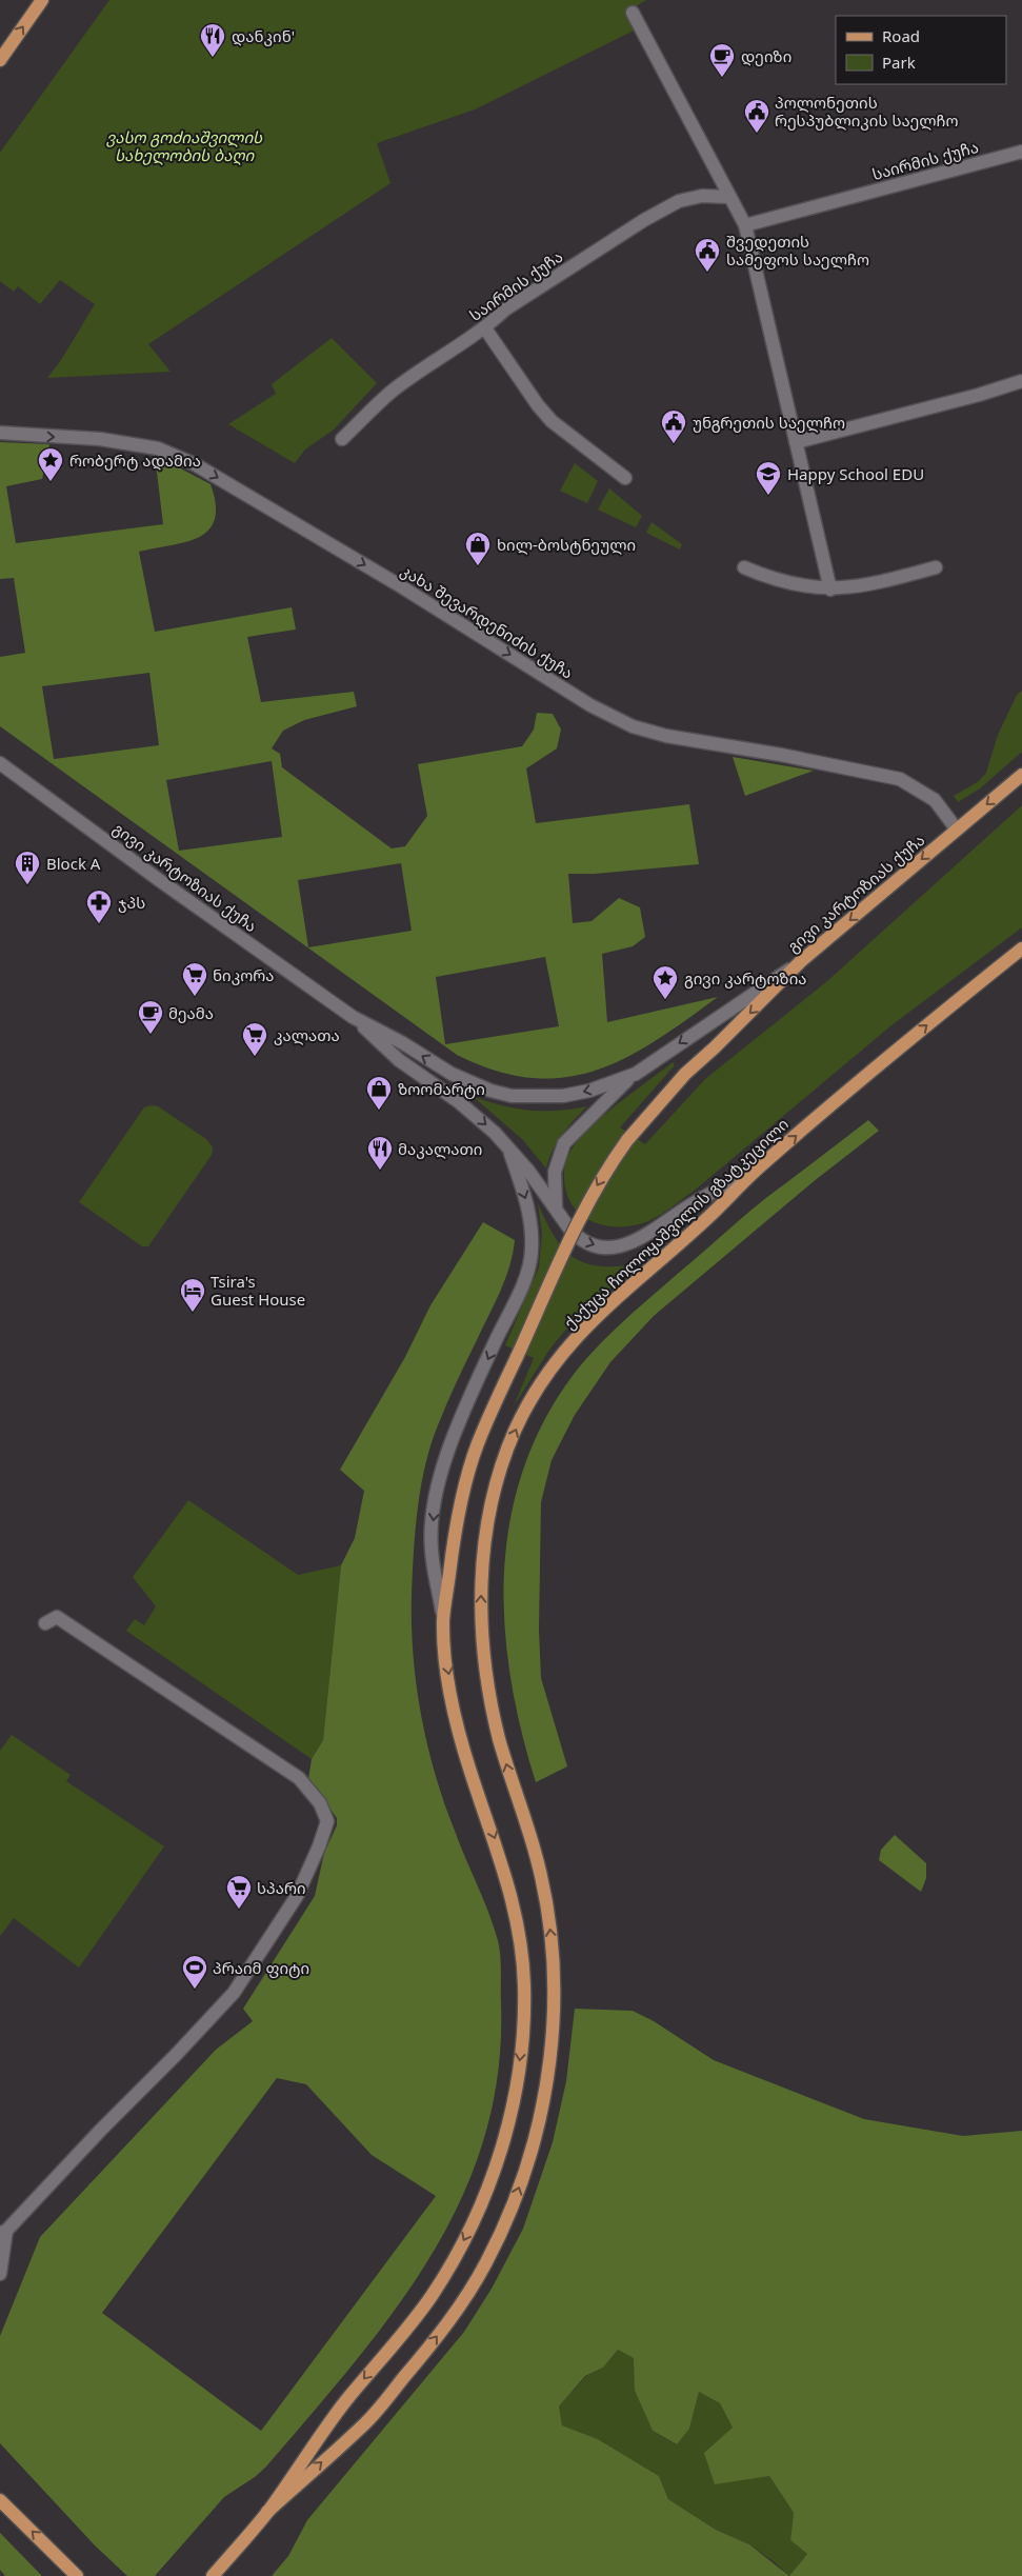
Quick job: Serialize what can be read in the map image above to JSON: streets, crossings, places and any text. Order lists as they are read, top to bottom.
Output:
{
  "streets": {
    "main road": ["გივი კარტოზიას ქუჩა", "ქაქუცა ჩოლოყაშვილის გზატკეცილი"],
    "street": ["საირმის ქუჩა", "კახა შევარდენიძის ქუჩა"]
  },
  "crossings": [
    ["კახა შევარდენიძის ქუჩა", "გივი კარტოზიას ქუჩა"],
    ["გივი კარტოზიას ქუჩა", "ქაქუცა ჩოლოყაშვილის გზატკეცილი"]
  ],
  "one_way": ["კახა შევარდენიძის ქუჩა"],
  "parks": ["ვასო გოძიაშვილის სახელობის ბაღი"],
  "places": {
    "restaurant": ["დანკინ'", "მაკალათი"],
    "cafe": ["დეიზი", "მეამა"],
    "public building": ["პოლონეთის რესპუბლიკის საელჩო", "შვედეთის სამეფოს საელჩო", "უნგრეთის საელჩო"],
    "place": ["რობერტ ადამია", "გივი კარტოზია"],
    "school or university": ["Happy School EDU"],
    "shop": ["ხილ-ბოსტნეული", "ზოომარტი"],
    "building": ["Block A"],
    "pharmacy": ["ჯპს"],
    "supermarket": ["ნიკორა", "კალათა", "სპარი"],
    "hotel": ["Tsira's Guest House"],
    "sports": ["პრაიმ ფიტი"]
  },
  "legend": ["Road", "Park"]
}
